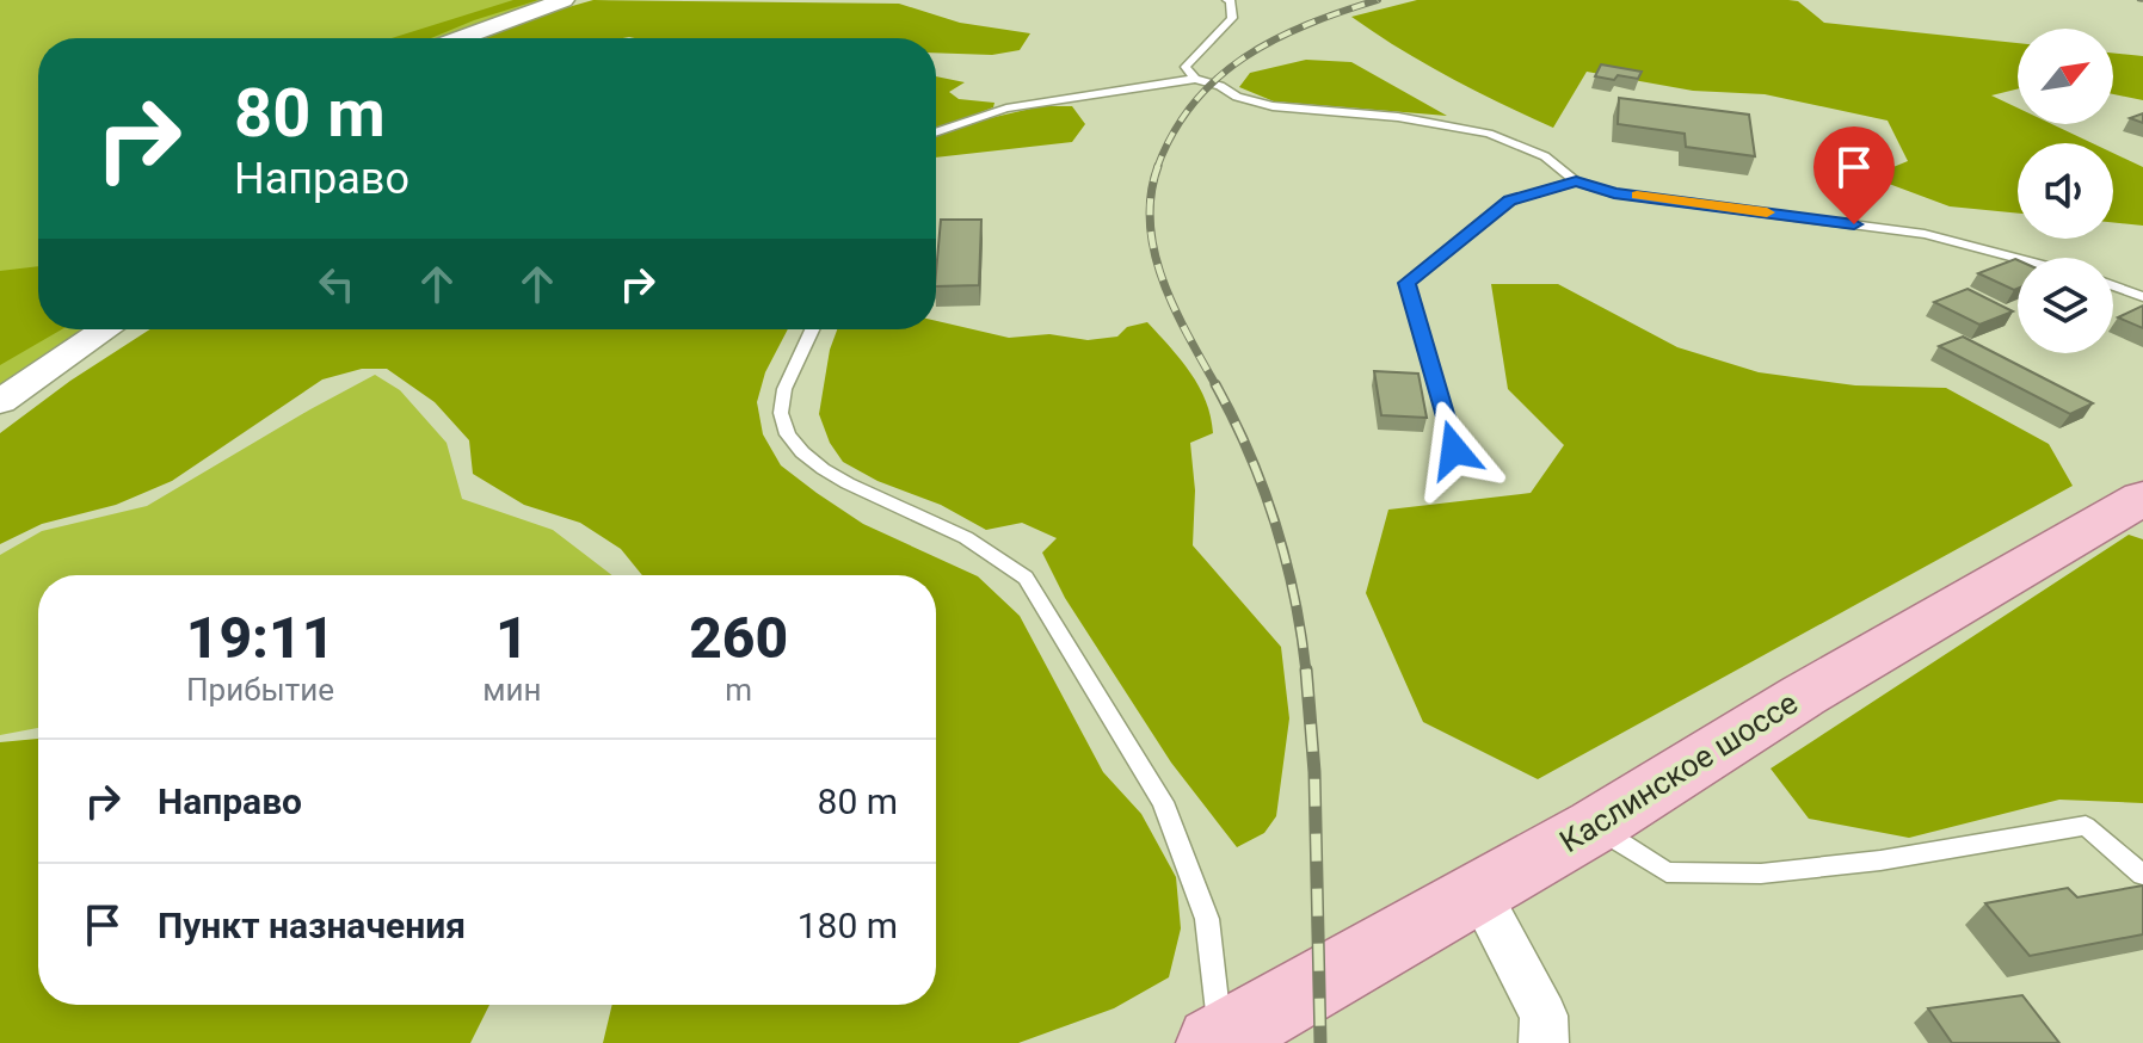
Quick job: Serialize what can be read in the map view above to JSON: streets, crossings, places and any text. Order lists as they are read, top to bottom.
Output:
{
  "streets": {
    "main road": ["Каслинское шоссе"]
  },
  "north": "top right",
  "page": {
    "turn": ["80 m", "Направо"],
    "eta": [
      "19:11",
      "Прибытие",
      "1",
      "мин",
      "260",
      "m"
    ],
    "list": [
      {
        "name": "Направо",
        "value": "80 m"
      },
      {
        "name": "Пункт назначения",
        "value": "180 m"
      }
    ]
  }
}
